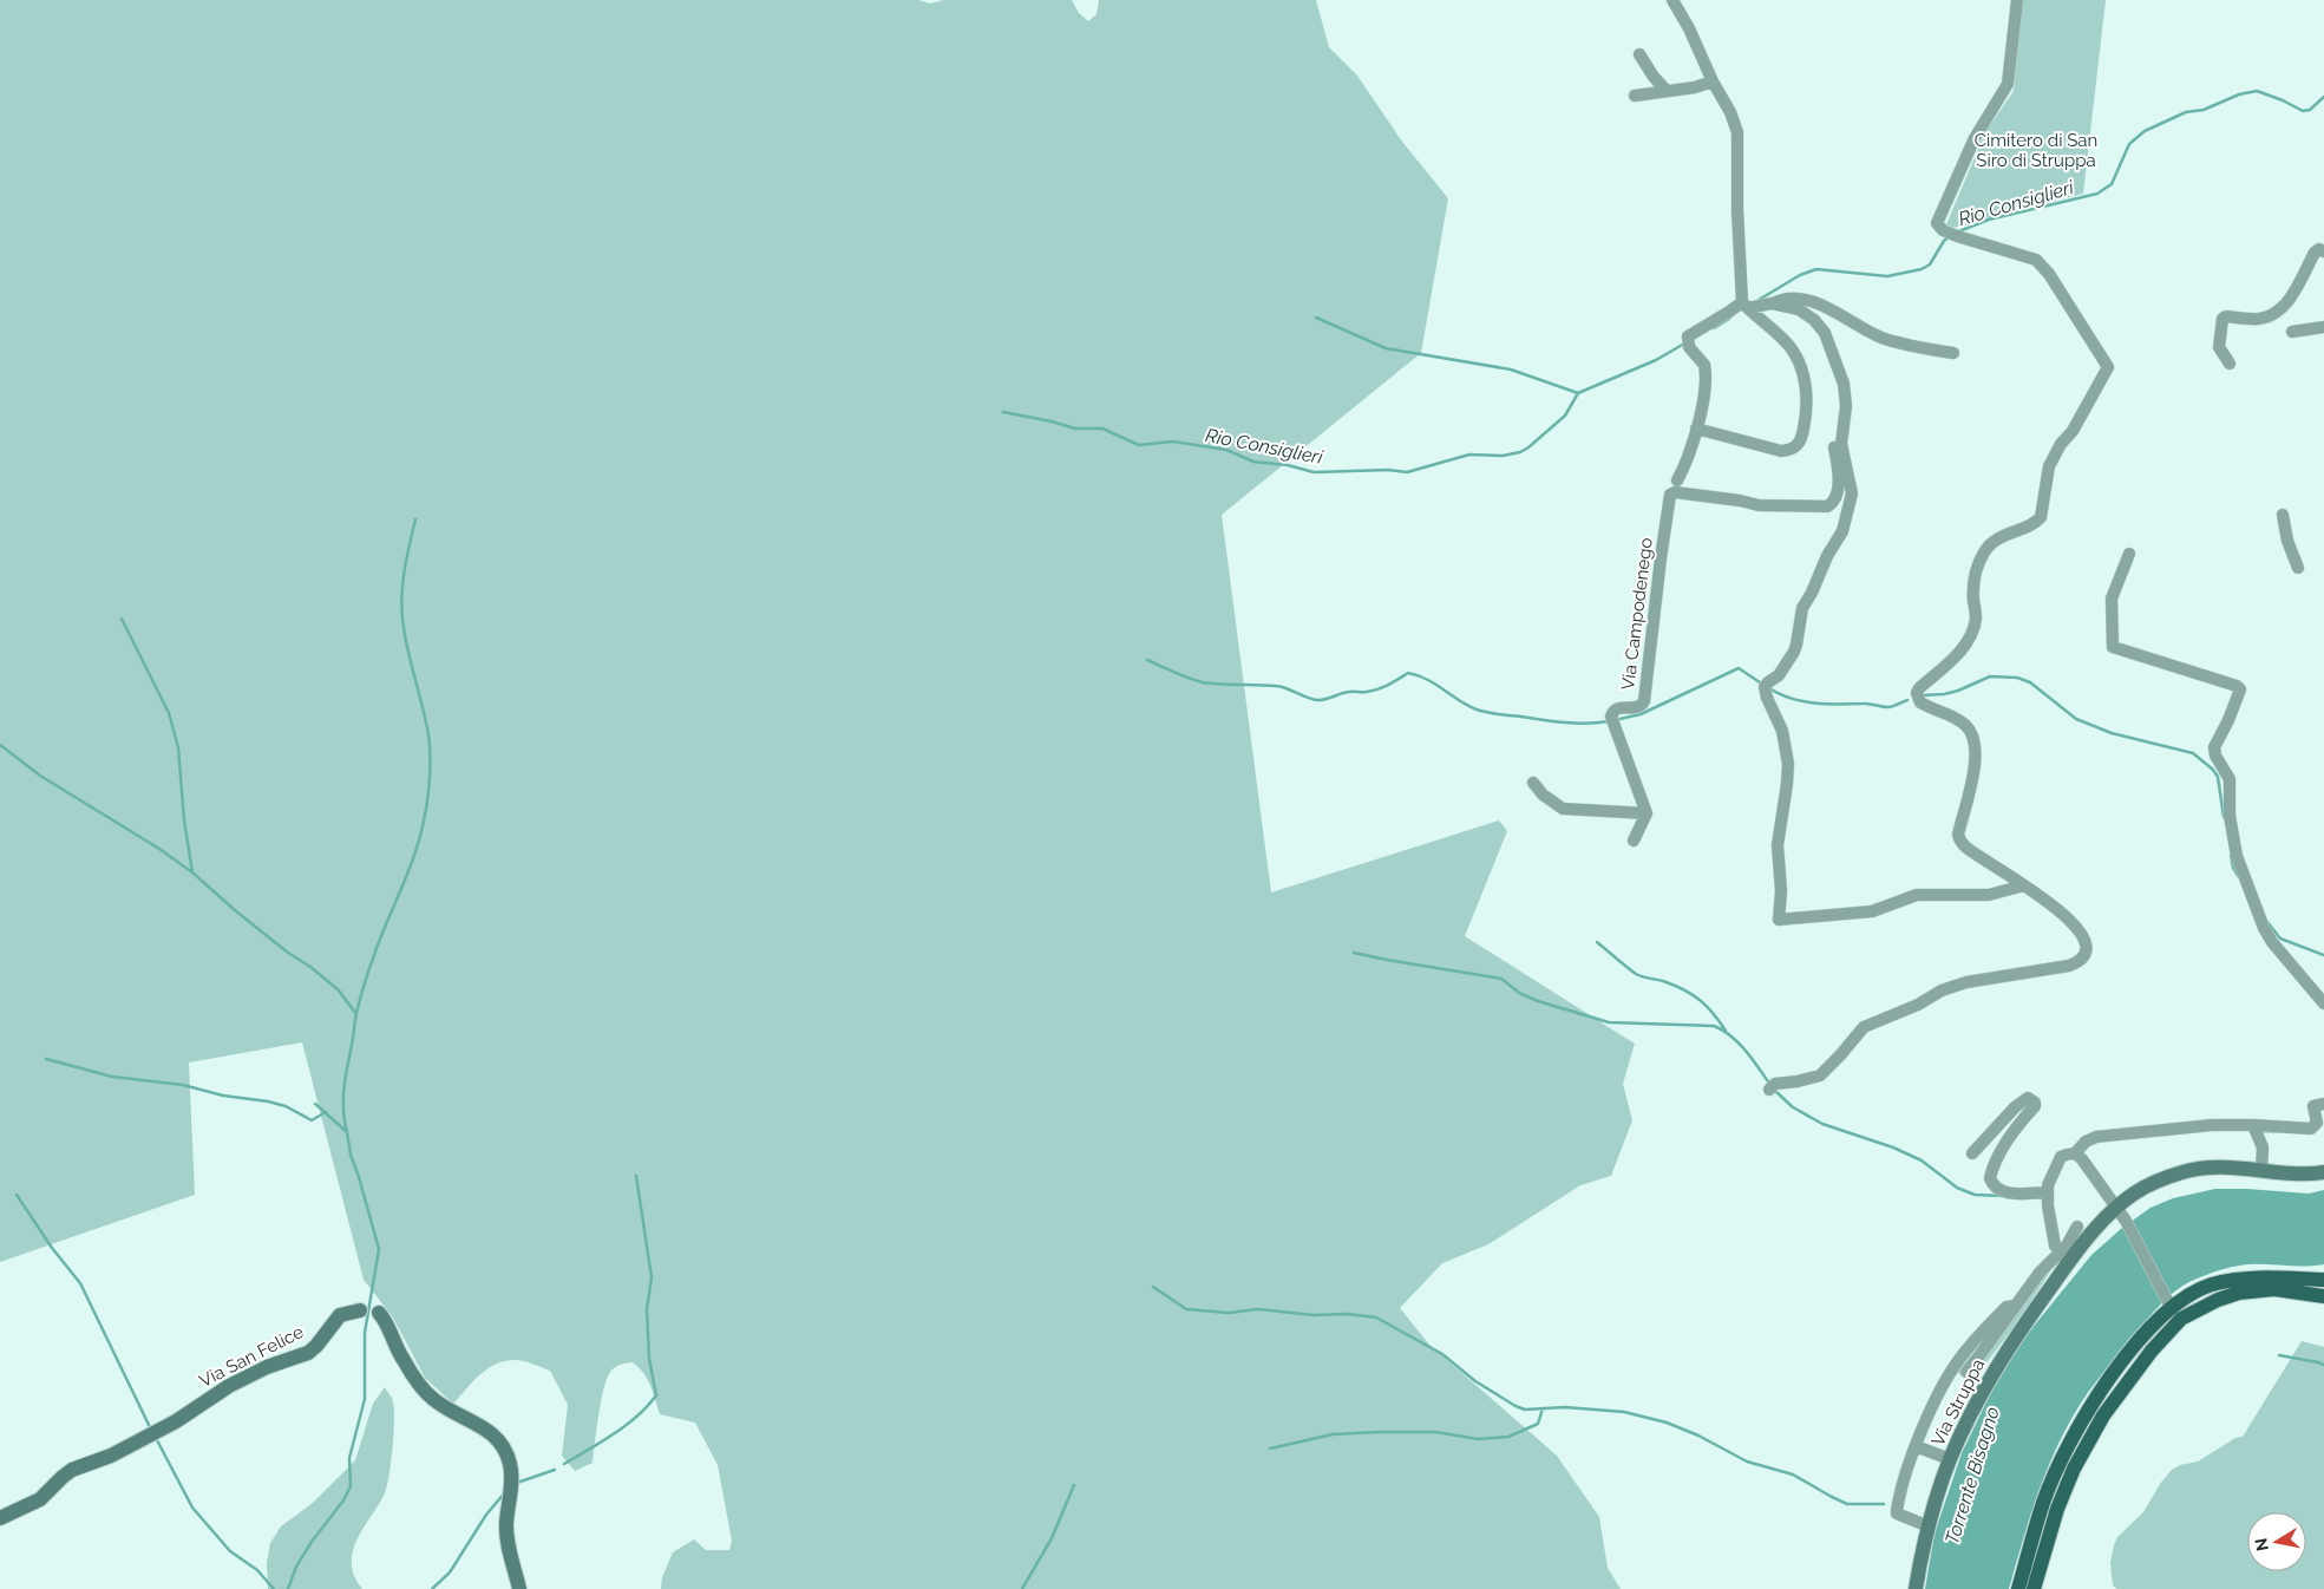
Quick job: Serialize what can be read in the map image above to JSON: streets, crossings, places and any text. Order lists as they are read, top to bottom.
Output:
{
  "streets": {
    "street": ["Via Campodenego", "Via San Felice", "Via Struppa"]
  },
  "water": ["Rio Consiglieri", "Torrente Bisagno"],
  "parks": ["Cimitero di San Siro di Struppa"],
  "north": "left"
}
